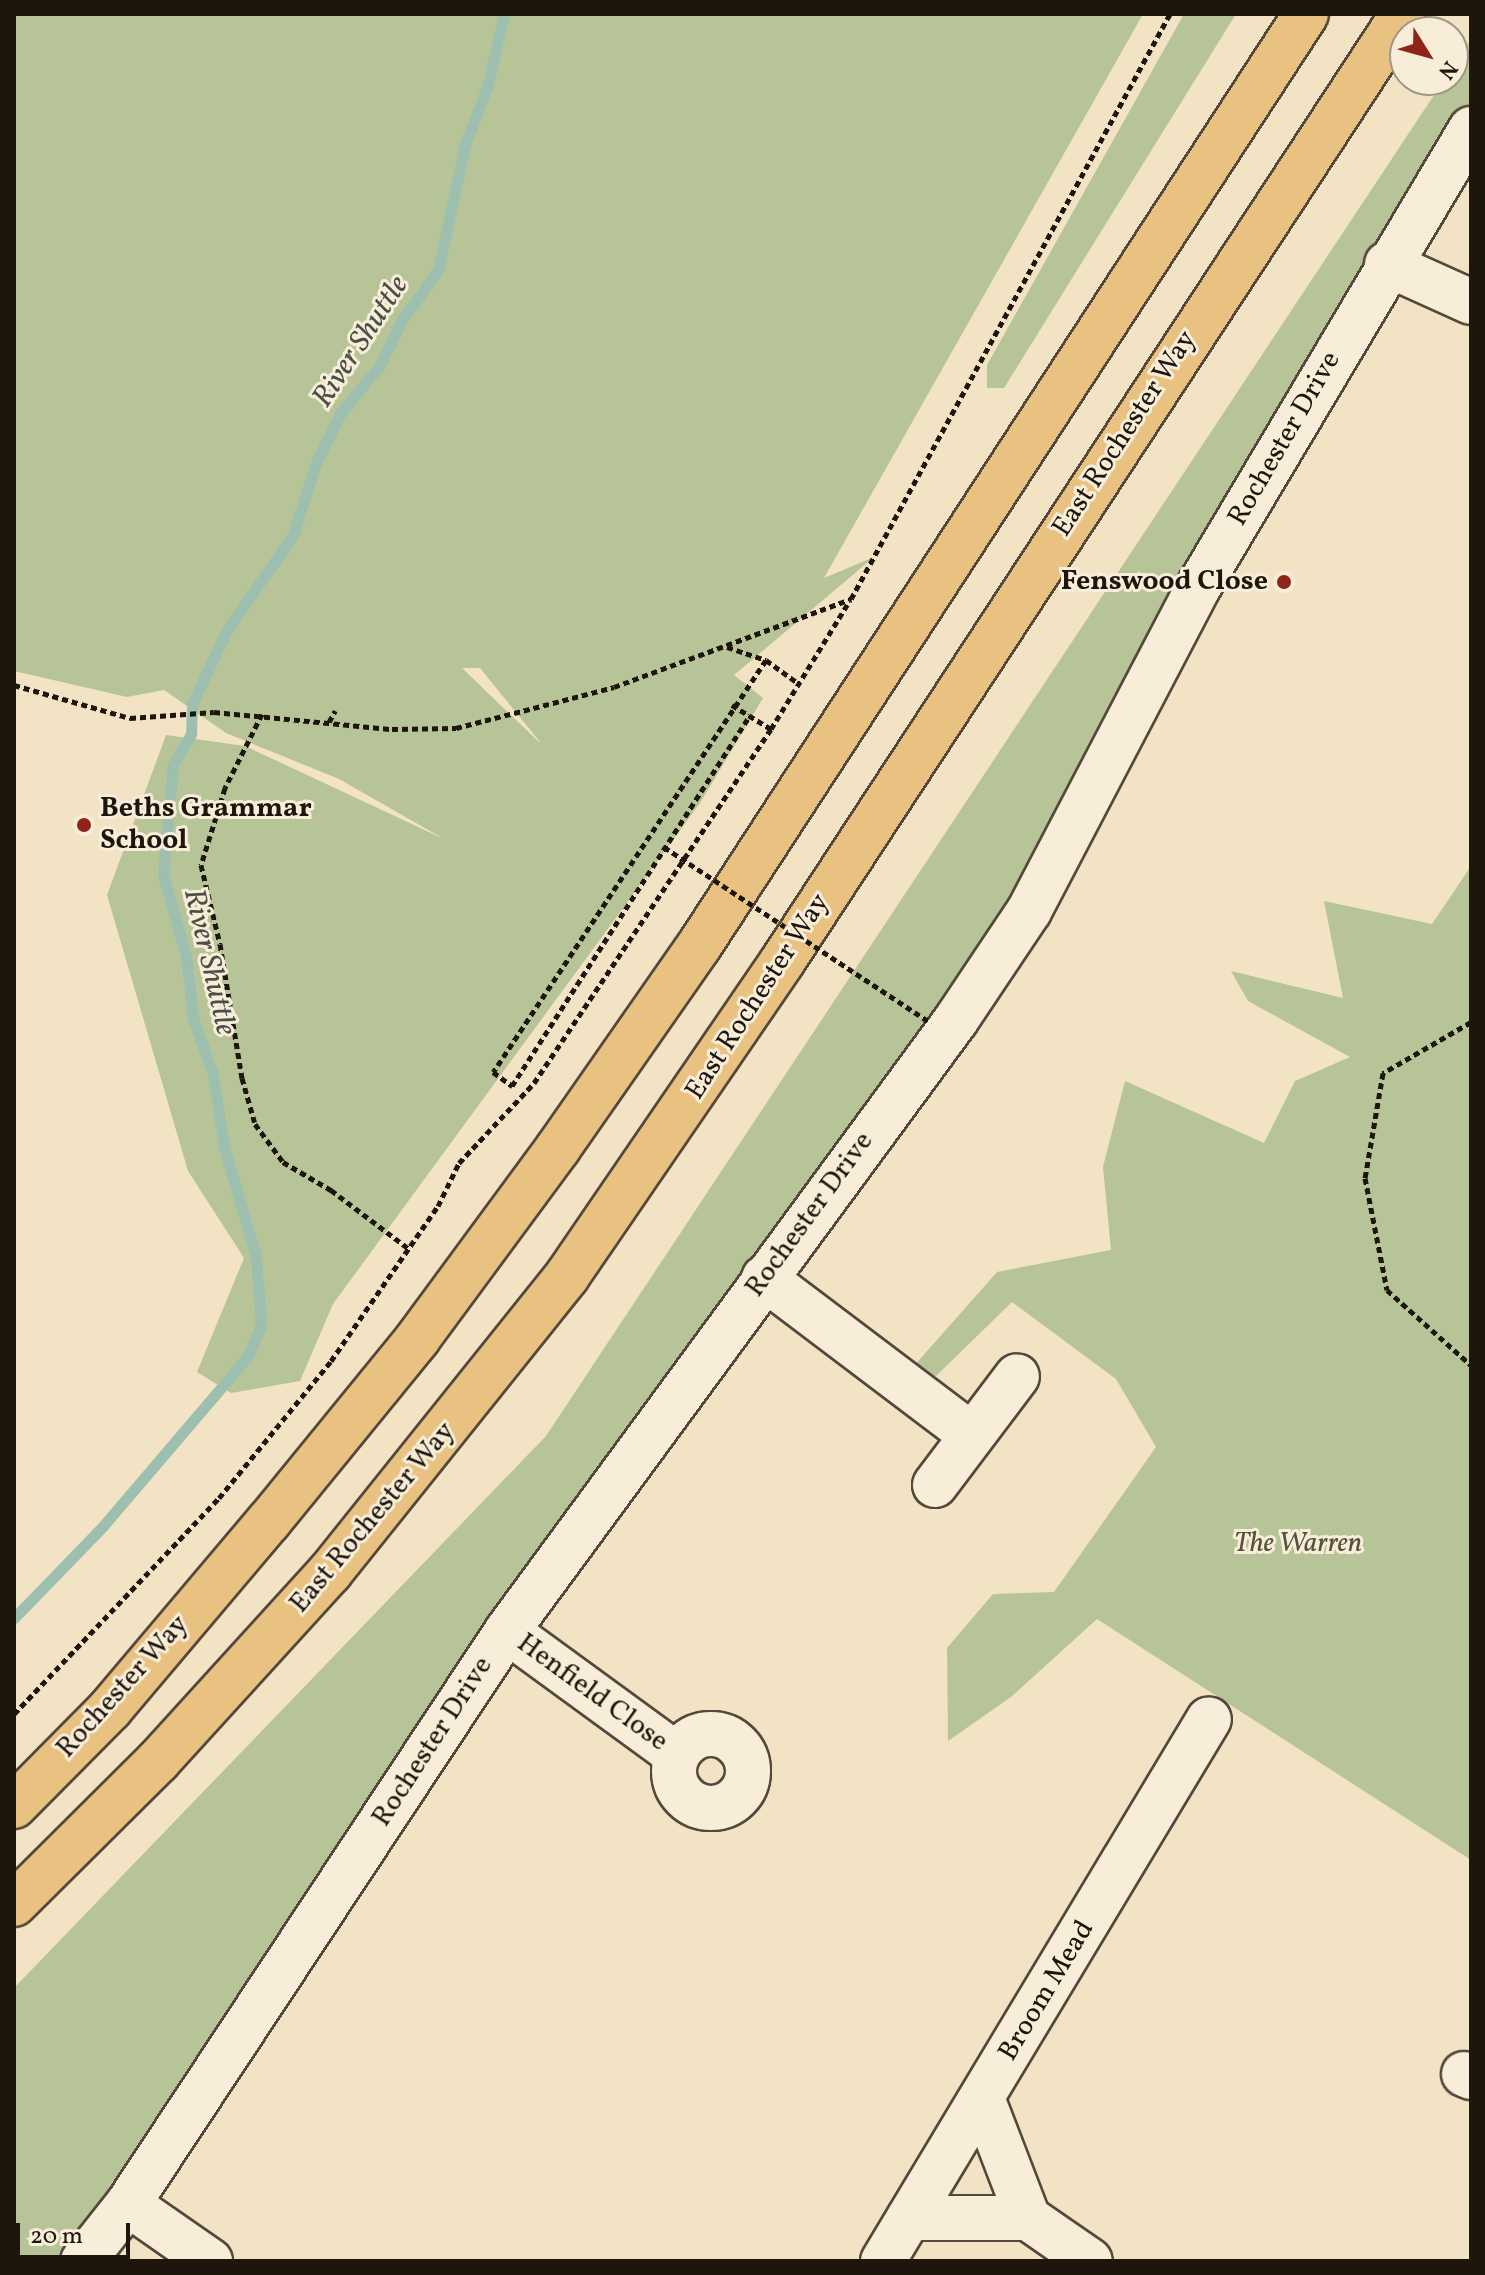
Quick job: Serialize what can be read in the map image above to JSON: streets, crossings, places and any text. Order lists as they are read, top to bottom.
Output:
{
  "streets": {
    "highway": ["East Rochester Way", "Rochester Way"],
    "street": ["Rochester Drive", "Henfield Close", "Broom Mead"]
  },
  "crossings": [
    ["Rochester Drive", "Henfield Close"]
  ],
  "water": ["River Shuttle"],
  "parks": ["The Warren"],
  "places": ["Fenswood Close", "Beths Grammar School"],
  "scale_bar": "20 m",
  "north": "bottom right"
}
